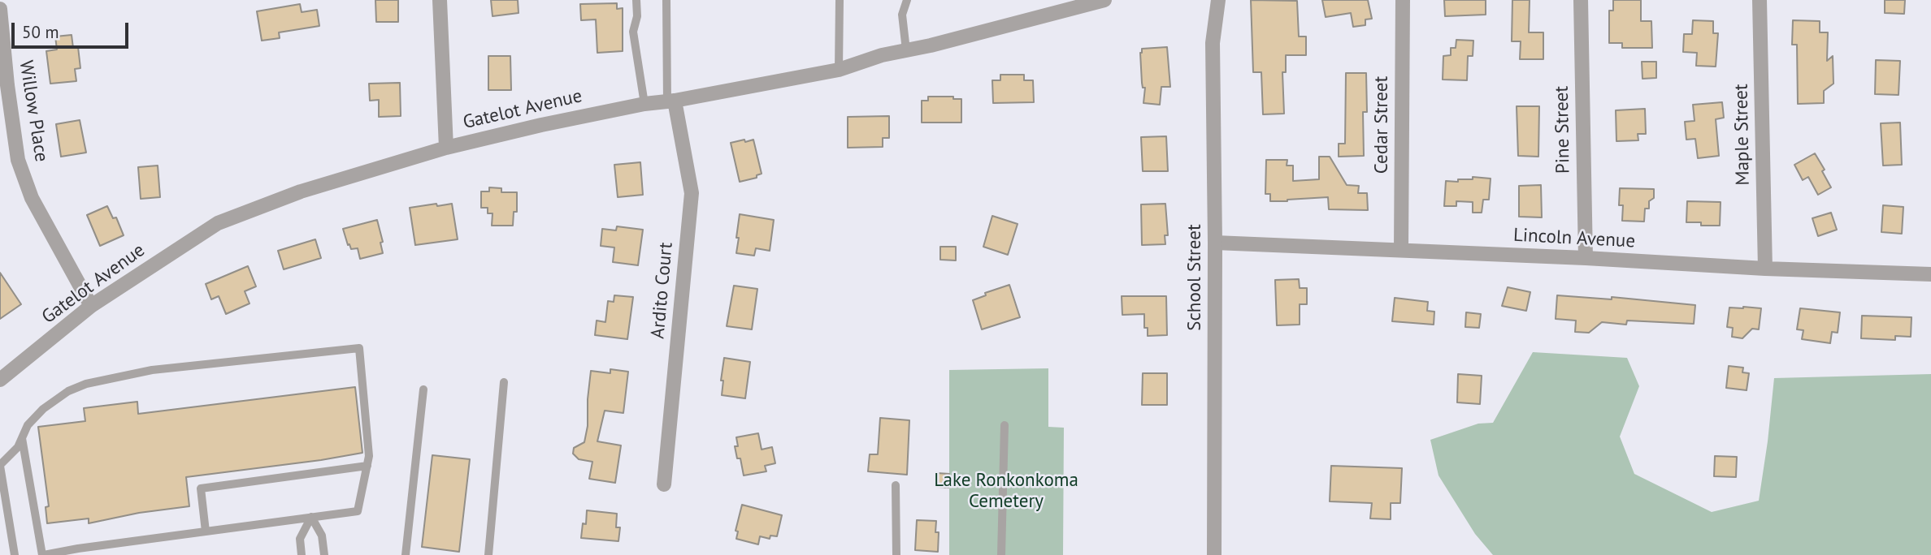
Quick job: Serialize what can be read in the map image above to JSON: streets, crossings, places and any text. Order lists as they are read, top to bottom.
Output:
{
  "streets": {
    "street": [
      "Gatelot Avenue",
      "Willow Place",
      "Cedar Street",
      "Pine Street",
      "Maple Street",
      "Lincoln Avenue",
      "School Street",
      "Ardito Court"
    ]
  },
  "crossings": [
    ["Gatelot Avenue", "Willow Place"],
    ["Gatelot Avenue", "Ardito Court"],
    ["Cedar Street", "Lincoln Avenue"],
    ["Pine Street", "Lincoln Avenue"],
    ["Maple Street", "Lincoln Avenue"],
    ["Lincoln Avenue", "School Street"]
  ],
  "parks": ["Lake Ronkonkoma Cemetery"],
  "scale_bar": "50 m"
}
